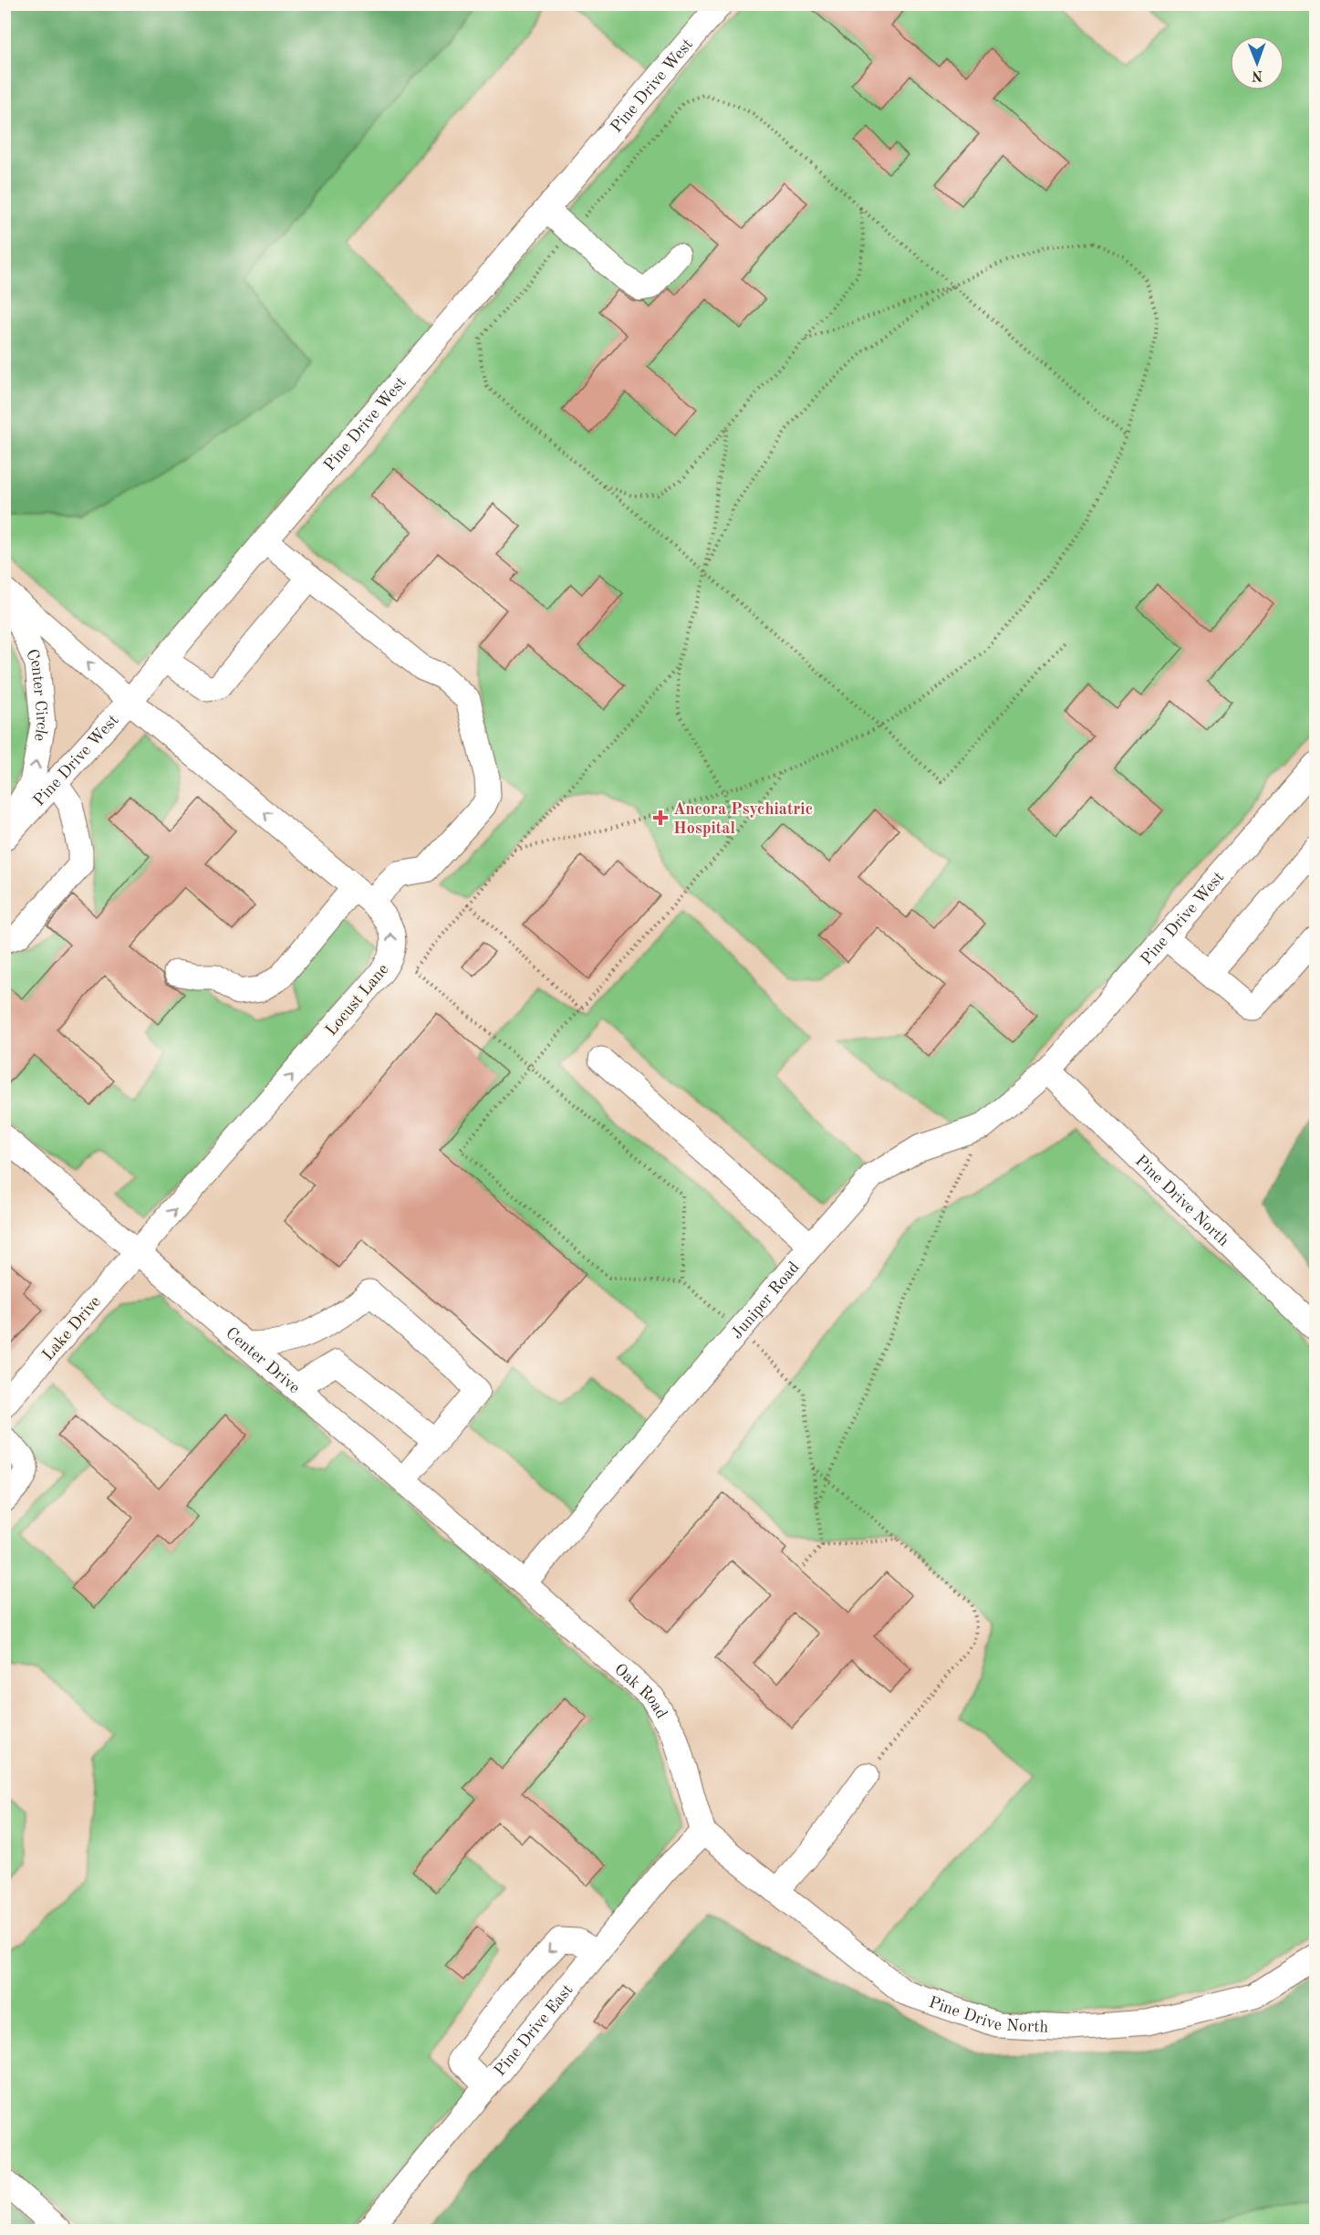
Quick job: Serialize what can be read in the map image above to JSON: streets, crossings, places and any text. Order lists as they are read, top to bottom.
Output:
{
  "streets": {
    "lane": [
      "Pine Drive West",
      "Center Circle",
      "Locust Lane",
      "Pine Drive North",
      "Juniper Road",
      "Lake Drive",
      "Center Drive",
      "Oak Road",
      "Pine Drive East"
    ]
  },
  "crossings": [
    ["Pine Drive West", "Center Circle"],
    ["Pine Drive West", "Locust Lane"],
    ["Pine Drive West", "Pine Drive North"],
    ["Pine Drive West", "Juniper Road"],
    ["Center Circle", "Locust Lane"],
    ["Locust Lane", "Lake Drive"],
    ["Locust Lane", "Center Drive"],
    ["Pine Drive North", "Juniper Road"],
    ["Pine Drive North", "Oak Road"],
    ["Pine Drive North", "Pine Drive East"],
    ["Juniper Road", "Center Drive"],
    ["Juniper Road", "Oak Road"],
    ["Lake Drive", "Center Drive"],
    ["Center Drive", "Oak Road"],
    ["Oak Road", "Pine Drive East"]
  ],
  "one_way": ["Center Circle"],
  "places": {
    "health": ["Ancora Psychiatric Hospital"]
  },
  "north": "bottom"
}
